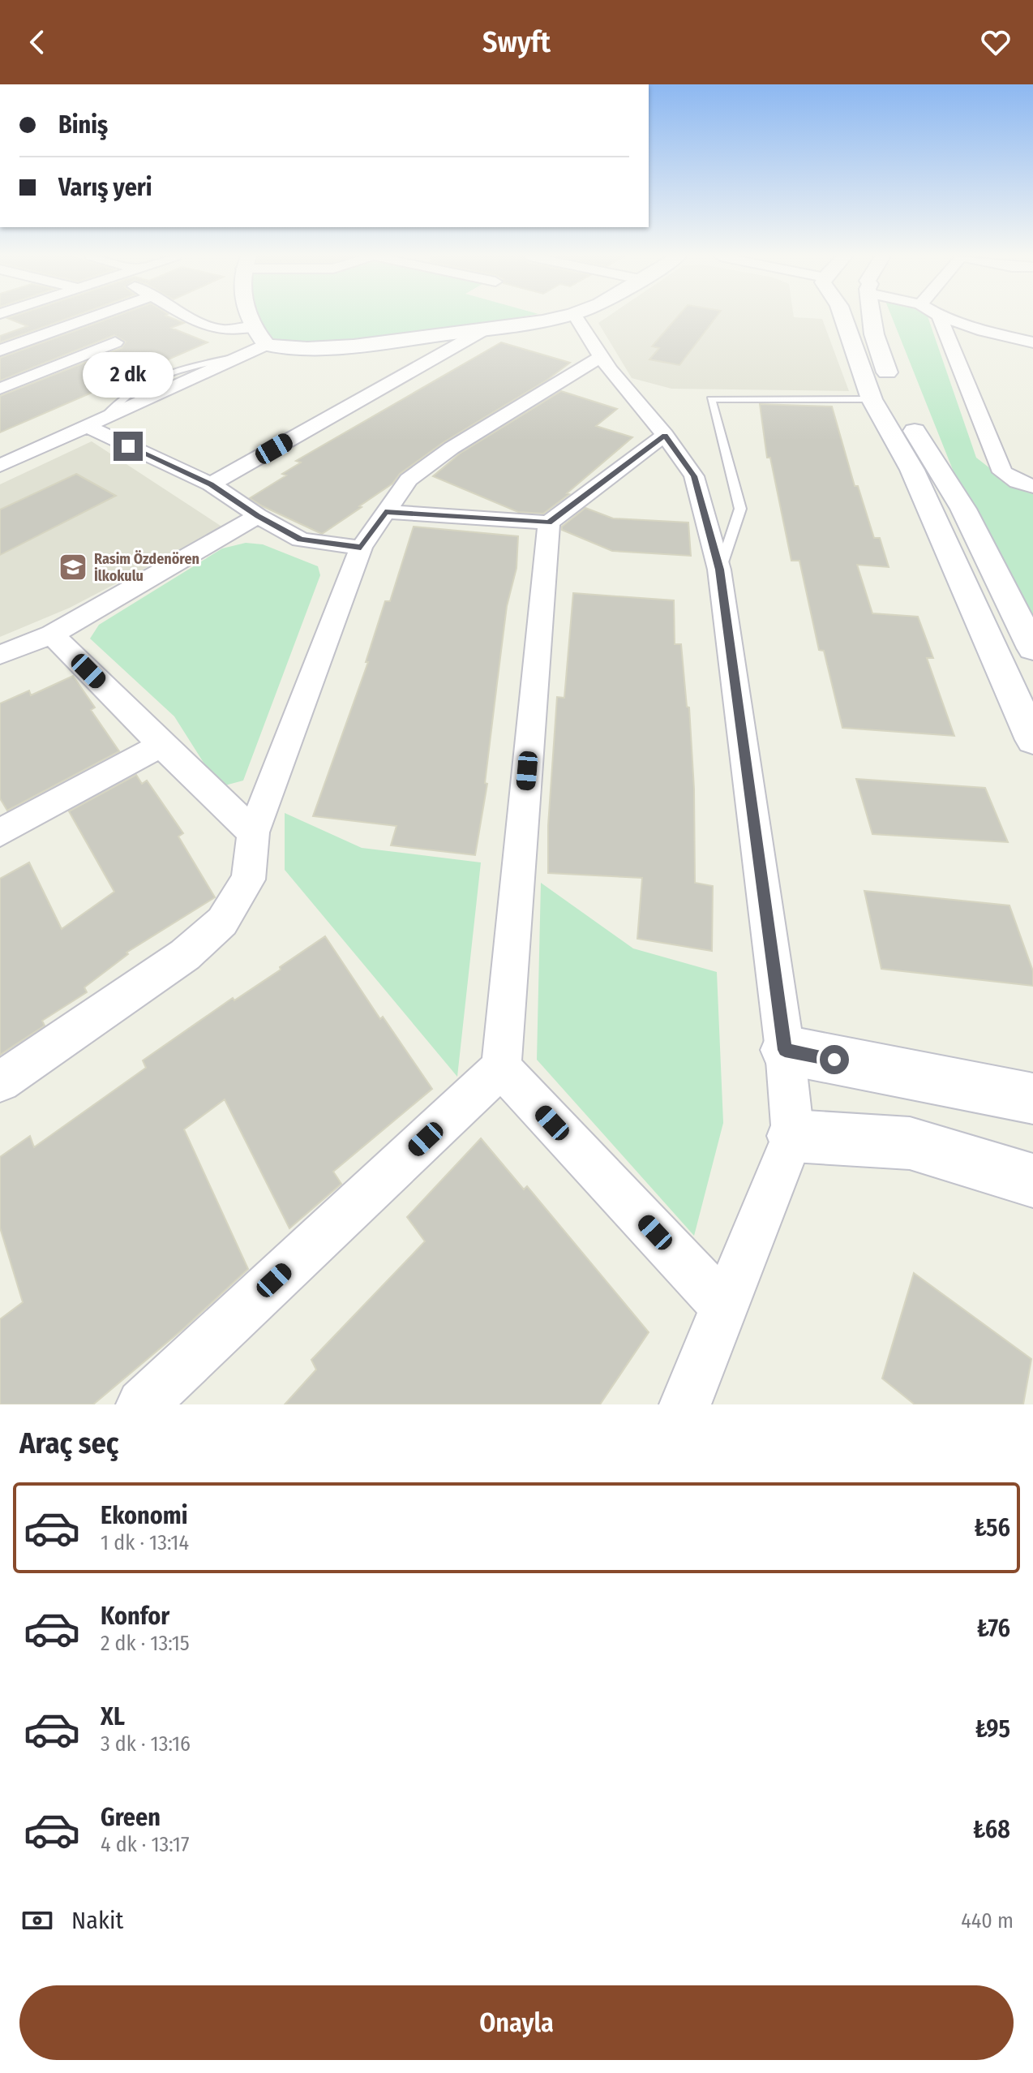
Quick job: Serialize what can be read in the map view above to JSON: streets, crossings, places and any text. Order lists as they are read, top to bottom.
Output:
{
  "places": {
    "school or university": ["Rasim Özdenören İlkokulu"]
  },
  "page": {
    "header": "Swyft",
    "banner": ["Biniş", "Varış yeri"],
    "bubble": "2 dk",
    "heading": "Araç seç",
    "list": [
      {
        "name": "Ekonomi",
        "note": "1 dk · 13:14",
        "value": "₺56"
      },
      {
        "name": "Konfor",
        "note": "2 dk · 13:15",
        "value": "₺76"
      },
      {
        "name": "XL",
        "note": "3 dk · 13:16",
        "value": "₺95"
      },
      {
        "name": "Green",
        "note": "4 dk · 13:17",
        "value": "₺68"
      }
    ],
    "pay": ["Nakit", "440 m"],
    "buttons": "Onayla"
  }
}
